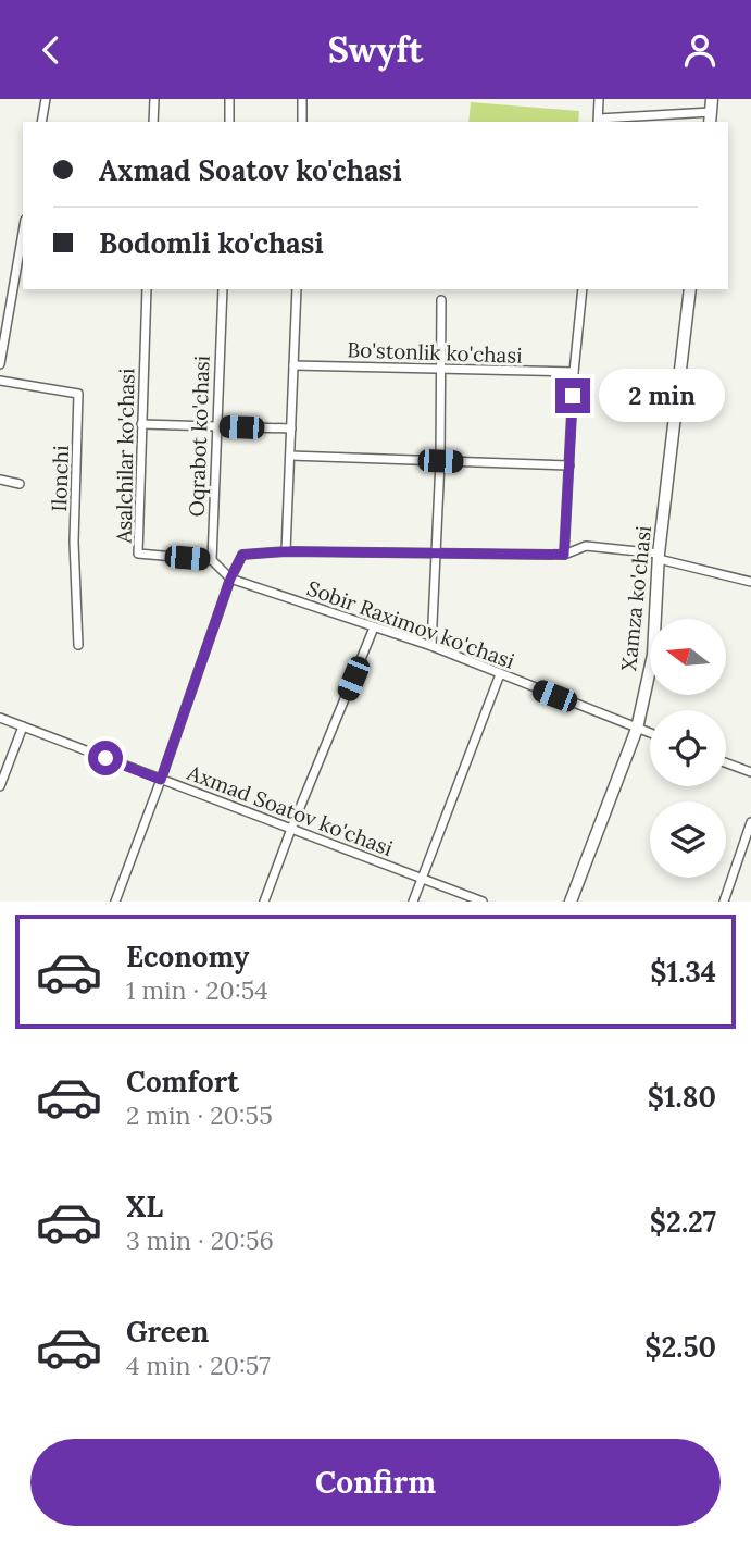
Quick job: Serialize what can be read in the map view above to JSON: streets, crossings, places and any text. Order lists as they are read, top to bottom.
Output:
{
  "streets": {
    "main road": ["Xamza ko'chasi"],
    "street": [
      "Bo'stonlik ko'chasi",
      "Oqrabot ko'chasi",
      "Asalchilar ko'chasi",
      "Ilonchi",
      "Sobir Raximov ko'chasi",
      "Axmad Soatov ko'chasi"
    ]
  },
  "crossings": [
    ["Oqrabot ko'chasi", "Asalchilar ko'chasi"],
    ["Xamza ko'chasi", "Sobir Raximov ko'chasi"]
  ],
  "north": "left",
  "page": {
    "header": "Swyft",
    "banner": ["Axmad Soatov ko'chasi", "Bodomli ko'chasi"],
    "bubble": "2 min",
    "list": [
      {
        "name": "Economy",
        "note": "1 min · 20:54",
        "value": "$1.34"
      },
      {
        "name": "Comfort",
        "note": "2 min · 20:55",
        "value": "$1.80"
      },
      {
        "name": "XL",
        "note": "3 min · 20:56",
        "value": "$2.27"
      },
      {
        "name": "Green",
        "note": "4 min · 20:57",
        "value": "$2.50"
      }
    ],
    "buttons": "Confirm"
  }
}
